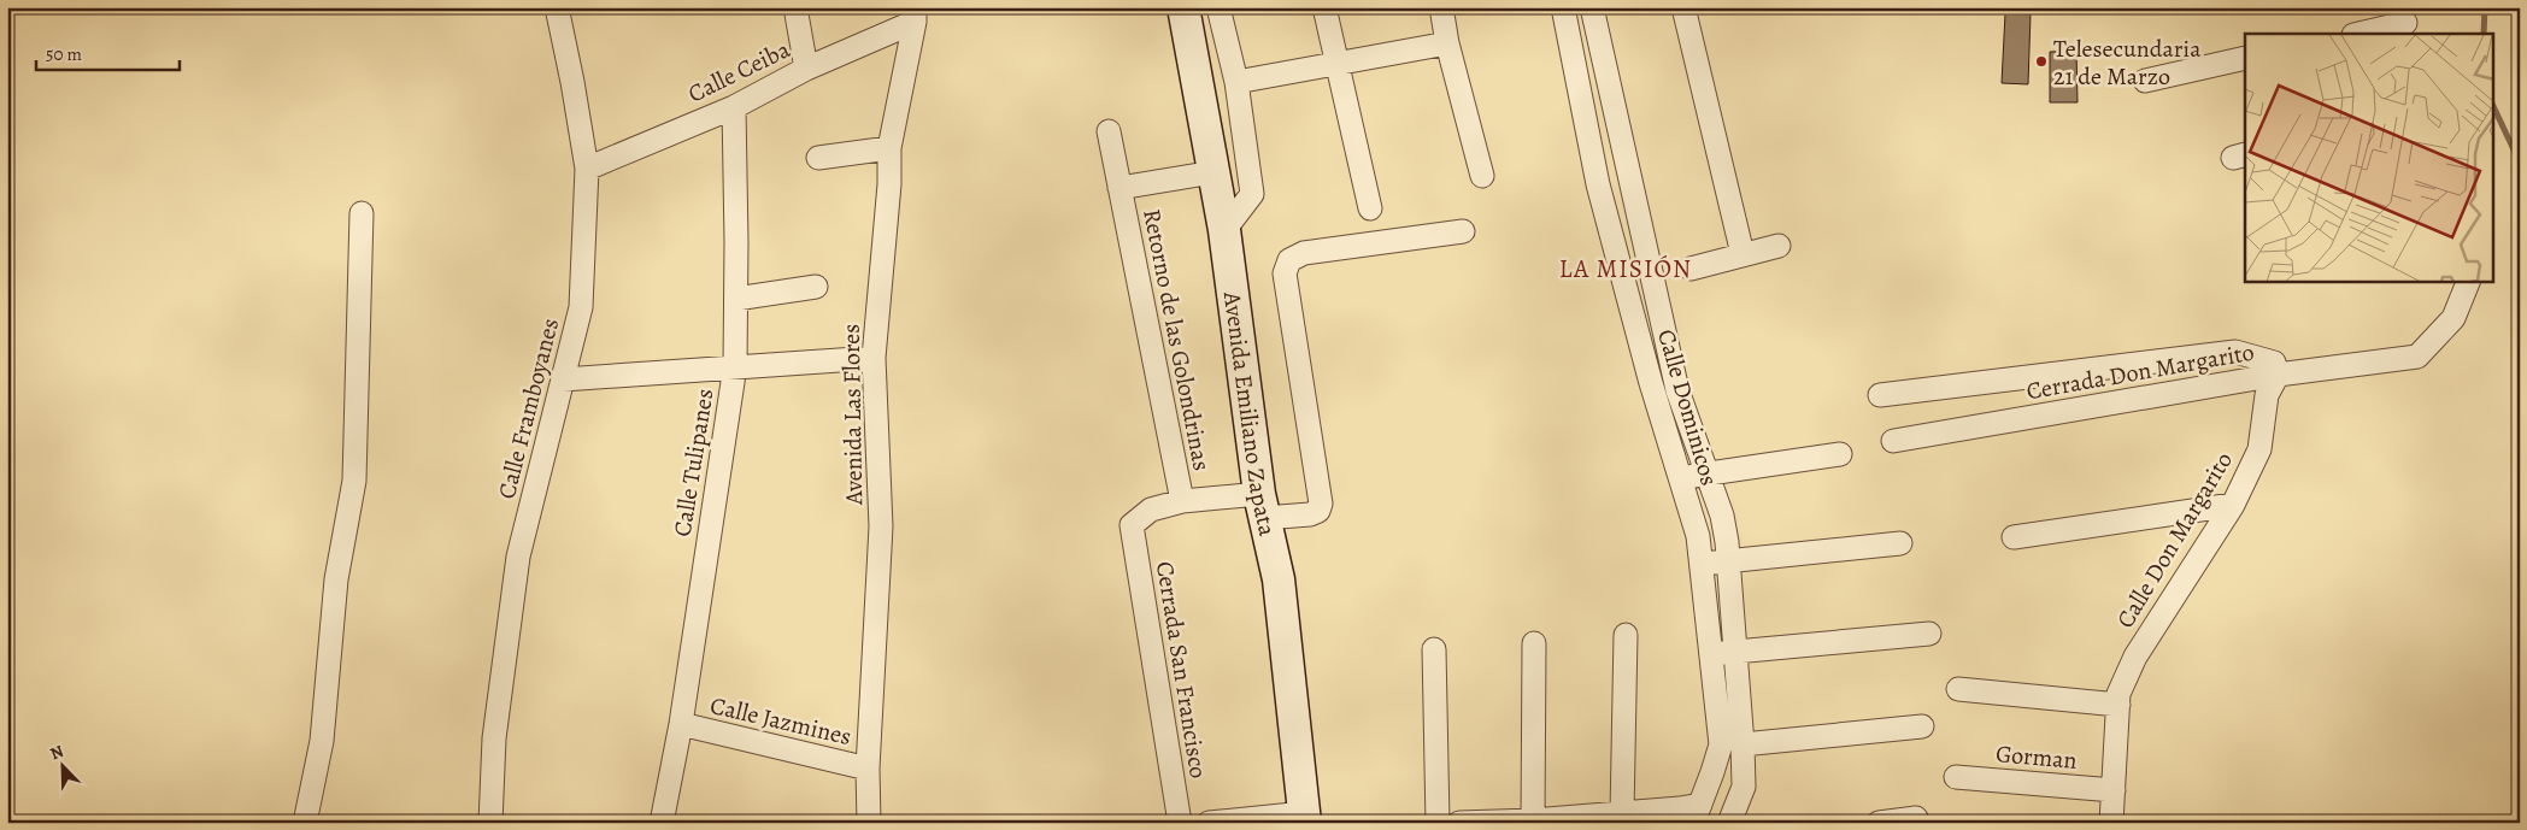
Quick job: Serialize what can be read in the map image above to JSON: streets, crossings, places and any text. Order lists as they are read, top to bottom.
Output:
{
  "streets": {
    "main road": ["Avenida Emiliano Zapata"],
    "street": [
      "Calle Ceiba",
      "Retorno de las Golondrinas",
      "Cerrada Don Margarito",
      "Calle Dominicos",
      "Calle Framboyanes",
      "Avenida Las Flores",
      "Calle Tulipanes",
      "Calle Don Margarito",
      "Cerrada San Francisco",
      "Calle Jazmines",
      "Gorman"
    ]
  },
  "crossings": [
    ["Calle Ceiba", "Calle Framboyanes"],
    ["Calle Ceiba", "Avenida Las Flores"],
    ["Calle Ceiba", "Calle Tulipanes"],
    ["Retorno de las Golondrinas", "Avenida Emiliano Zapata"],
    ["Retorno de las Golondrinas", "Cerrada San Francisco"],
    ["Cerrada Don Margarito", "Calle Don Margarito"],
    ["Avenida Las Flores", "Calle Jazmines"],
    ["Calle Tulipanes", "Calle Jazmines"],
    ["Calle Don Margarito", "Gorman"]
  ],
  "districts": ["LA MISIÓN"],
  "places": ["Telesecundaria 21 de Marzo"],
  "scale_bar": "50 m",
  "north": "top left"
}
